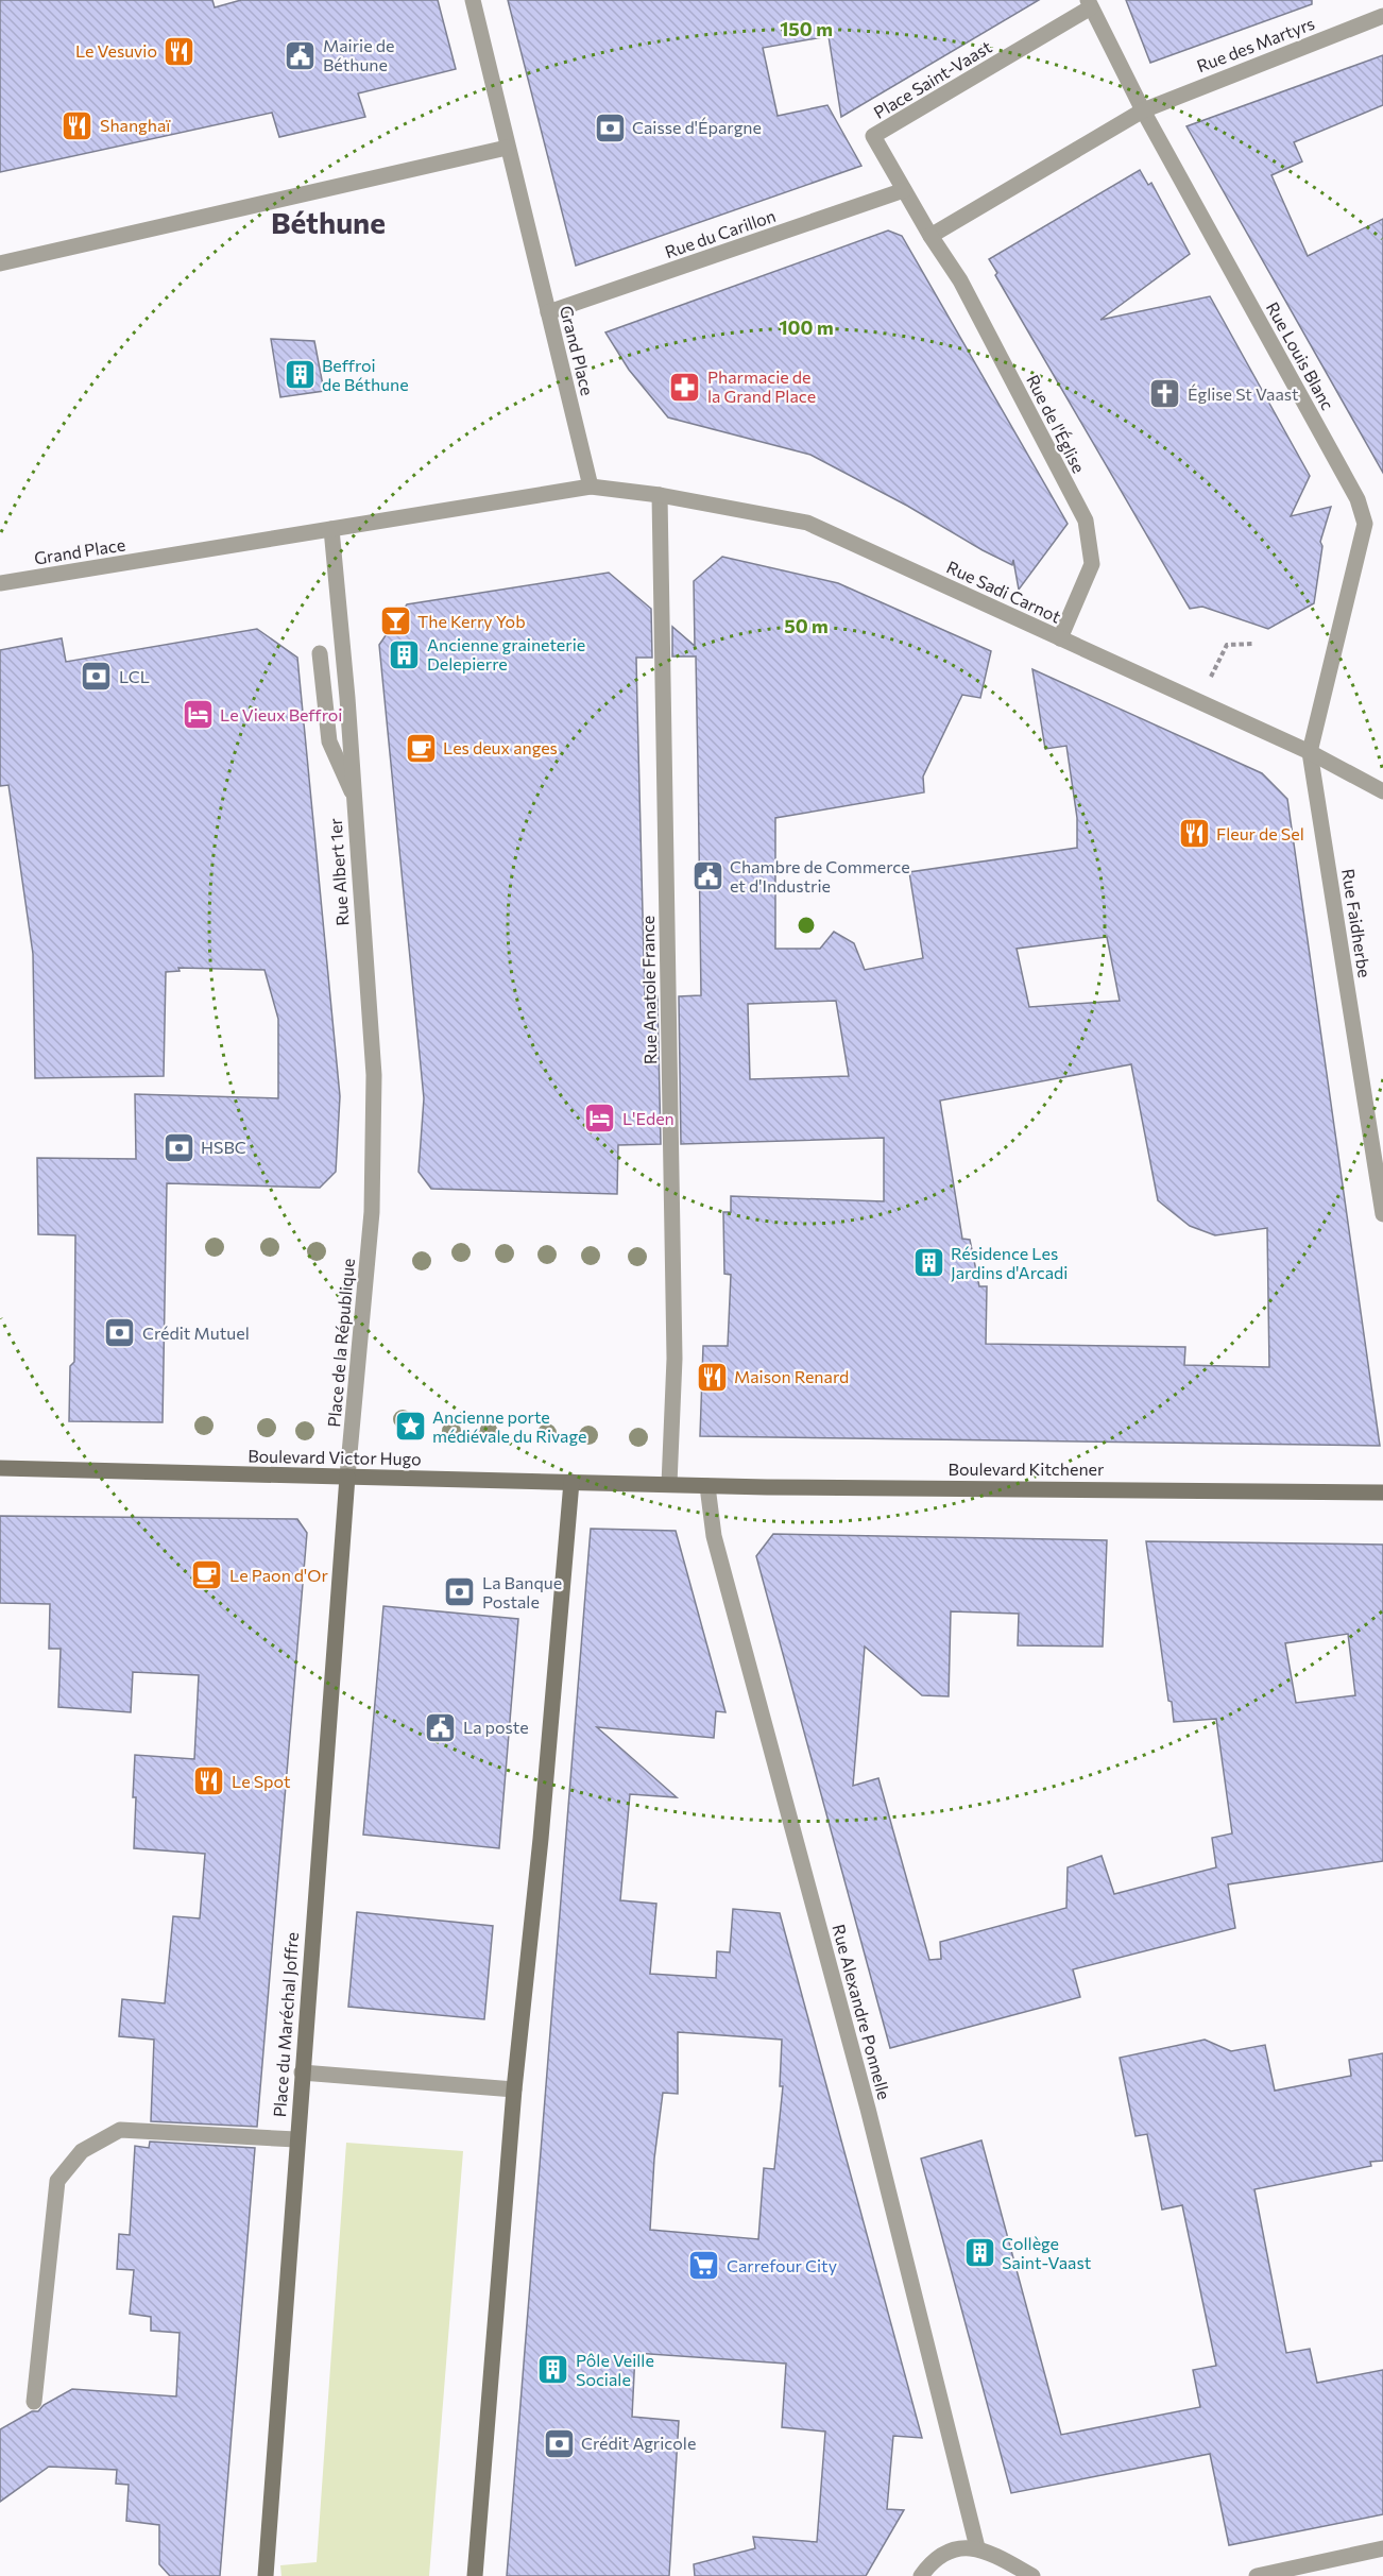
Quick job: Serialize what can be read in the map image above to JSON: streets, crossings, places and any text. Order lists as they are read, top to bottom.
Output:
{
  "streets": {
    "main road": ["Boulevard Victor Hugo", "Boulevard Kitchener", "Place du Maréchal Joffre"],
    "street": [
      "Rue des Martyrs",
      "Place Saint-Vaast",
      "Rue du Carillon",
      "Grand Place",
      "Rue Louis Blanc",
      "Rue de l'Église",
      "Rue Sadi Carnot",
      "Rue Albert 1er",
      "Rue Faidherbe",
      "Rue Anatole France",
      "Place de la République",
      "Rue Alexandre Ponnelle"
    ]
  },
  "crossings": [
    ["Rue des Martyrs", "Rue Louis Blanc"],
    ["Place Saint-Vaast", "Rue du Carillon"],
    ["Place Saint-Vaast", "Rue Louis Blanc"],
    ["Place Saint-Vaast", "Rue de l'Église"],
    ["Rue du Carillon", "Grand Place"],
    ["Grand Place", "Rue Sadi Carnot"],
    ["Grand Place", "Rue Albert 1er"],
    ["Rue Louis Blanc", "Rue Sadi Carnot"],
    ["Rue Louis Blanc", "Rue Faidherbe"],
    ["Rue de l'Église", "Rue Sadi Carnot"],
    ["Rue Sadi Carnot", "Rue Faidherbe"],
    ["Rue Sadi Carnot", "Rue Anatole France"],
    ["Rue Albert 1er", "Place de la République"],
    ["Rue Anatole France", "Boulevard Victor Hugo"],
    ["Rue Anatole France", "Boulevard Kitchener"],
    ["Place de la République", "Boulevard Victor Hugo"],
    ["Place de la République", "Place du Maréchal Joffre"],
    ["Boulevard Victor Hugo", "Boulevard Kitchener"],
    ["Boulevard Victor Hugo", "Place du Maréchal Joffre"],
    ["Boulevard Kitchener", "Rue Alexandre Ponnelle"]
  ],
  "districts": ["Béthune"],
  "places": {
    "restaurant": [
      "Le Vesuvio",
      "Shanghaï",
      "Fleur de Sel",
      "Maison Renard",
      "Le Spot"
    ],
    "public building": ["Mairie de Béthune", "Chambre de Commerce et d'Industrie", "La poste"],
    "bank": [
      "Caisse d'Épargne",
      "LCL",
      "HSBC",
      "Crédit Mutuel",
      "La Banque Postale",
      "Crédit Agricole"
    ],
    "building": [
      "Beffroi de Béthune",
      "Ancienne graineterie Delepierre",
      "Résidence Les Jardins d'Arcadi",
      "Collège Saint-Vaast",
      "Pôle Veille Sociale"
    ],
    "pharmacy": ["Pharmacie de la Grand Place"],
    "church": ["Église St Vaast"],
    "bar": ["The Kerry Yob"],
    "hotel": ["Le Vieux Beffroi", "L'Eden"],
    "cafe": ["Les deux anges", "Le Paon d'Or"],
    "place": ["Ancienne porte médiévale du Rivage"],
    "supermarket": ["Carrefour City"]
  },
  "rings": ["150 m", "100 m", "50 m"]
}
